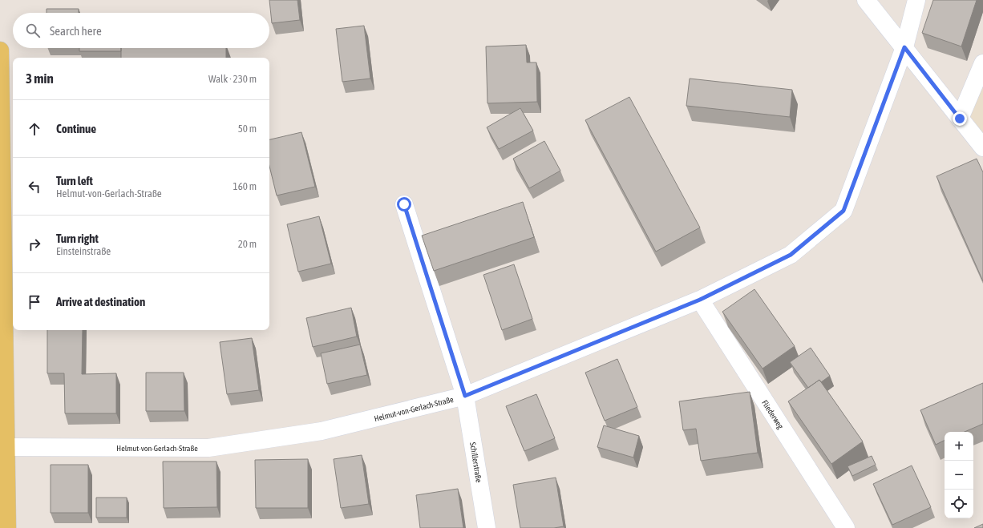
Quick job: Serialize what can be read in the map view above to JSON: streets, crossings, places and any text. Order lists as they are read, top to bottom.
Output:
{
  "streets": {
    "street": ["Helmut-von-Gerlach-Straße", "Fliederweg", "Schillerstraße"]
  },
  "crossings": [
    ["Helmut-von-Gerlach-Straße", "Fliederweg"],
    ["Helmut-von-Gerlach-Straße", "Schillerstraße"]
  ],
  "page": {
    "search": "Search here",
    "heading": ["3 min", "Walk · 230 m"],
    "list": [
      ["Continue", "50 m"],
      ["Turn left", "Helmut-von-Gerlach-Straße", "160 m"],
      ["Turn right", "Einsteinstraße", "20 m"],
      "Arrive at destination"
    ],
    "map_buttons": ["+", "−"]
  }
}
